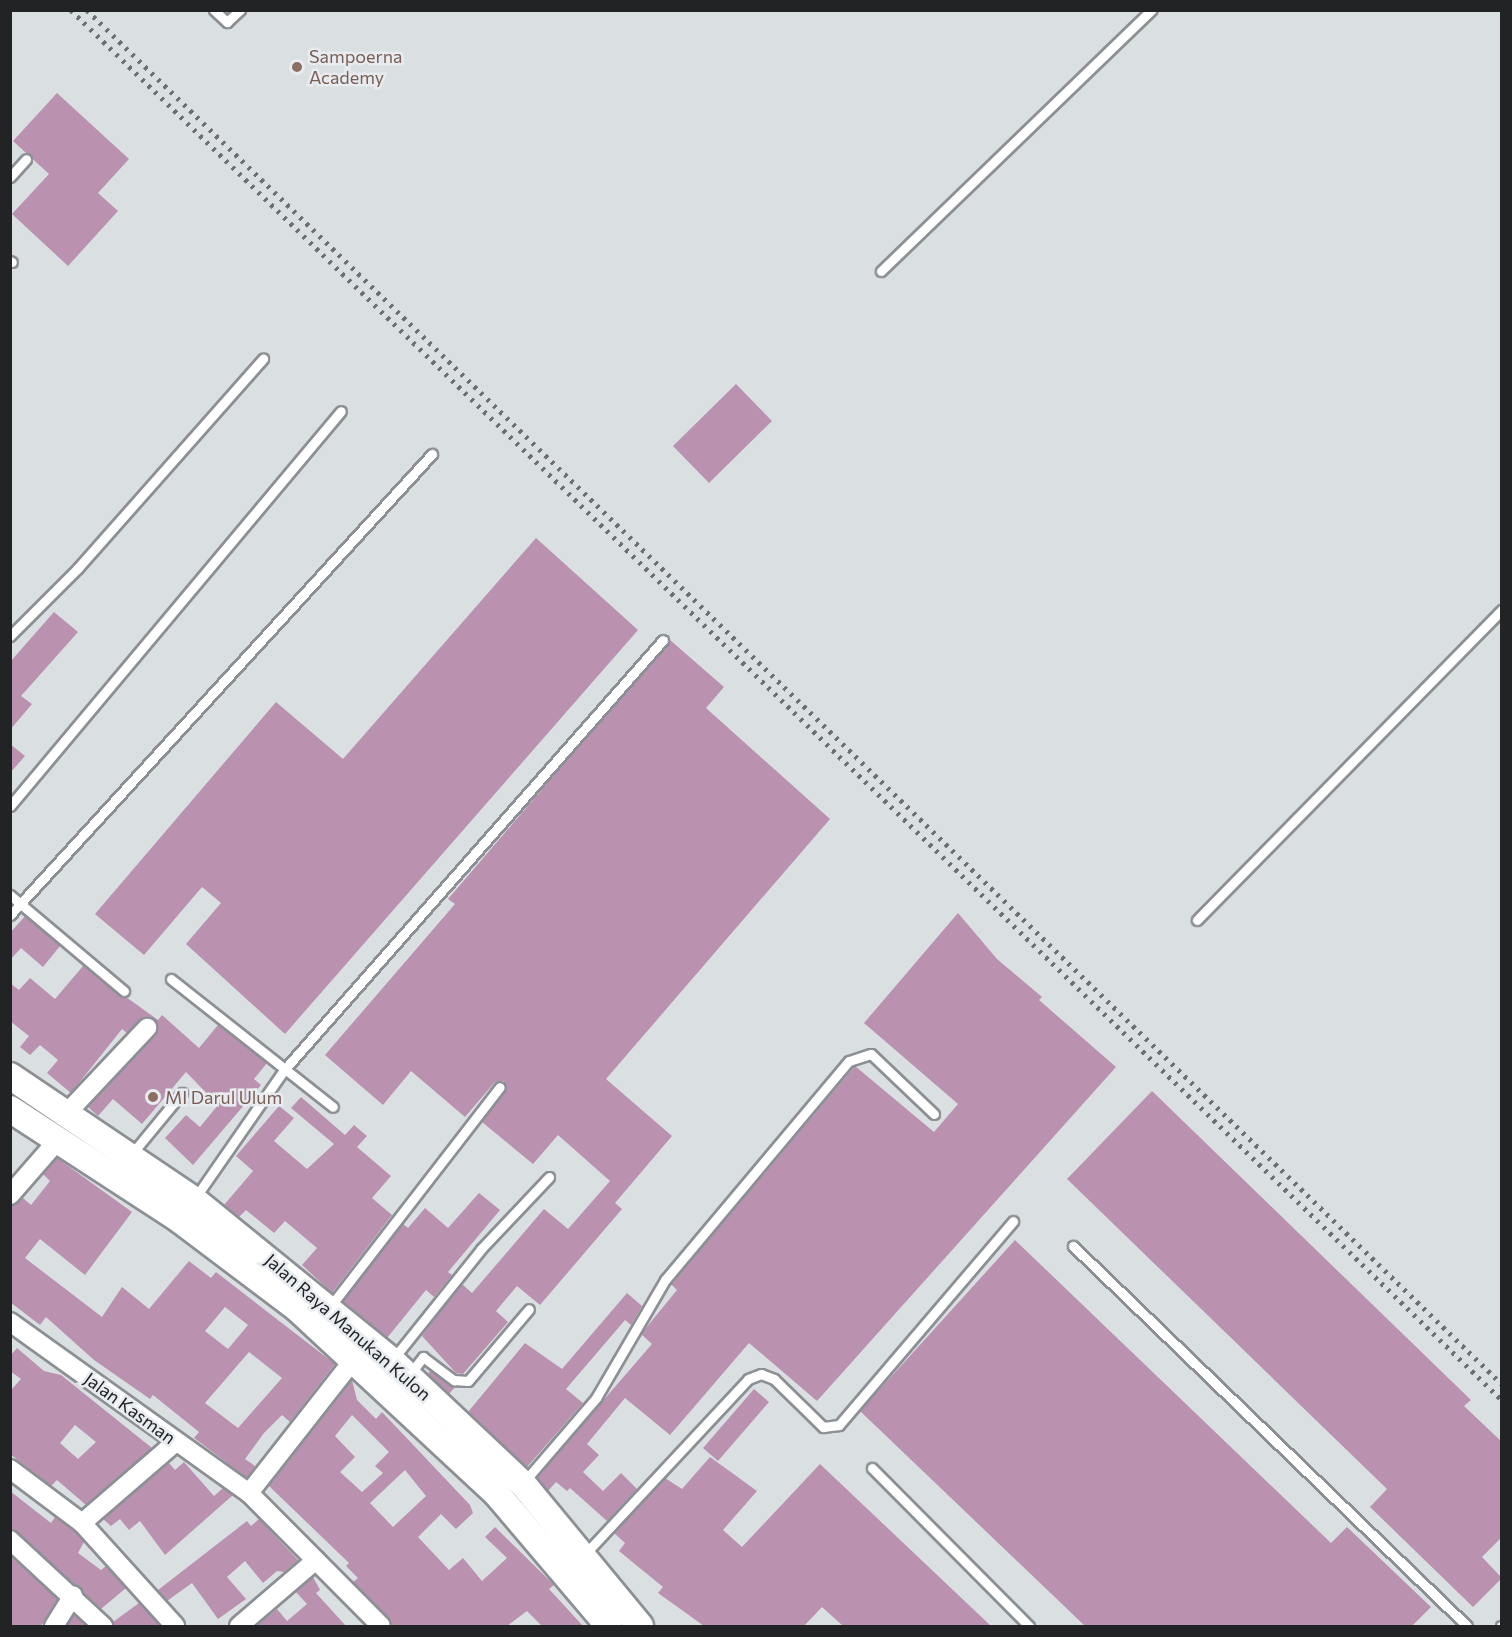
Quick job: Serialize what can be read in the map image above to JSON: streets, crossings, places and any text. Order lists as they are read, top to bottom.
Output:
{
  "streets": {
    "main road": ["Jalan Raya Manukan Kulon"],
    "street": ["Jalan Kasman"]
  },
  "places": ["Sampoerna Academy", "MI Darul Ulum"]
}
